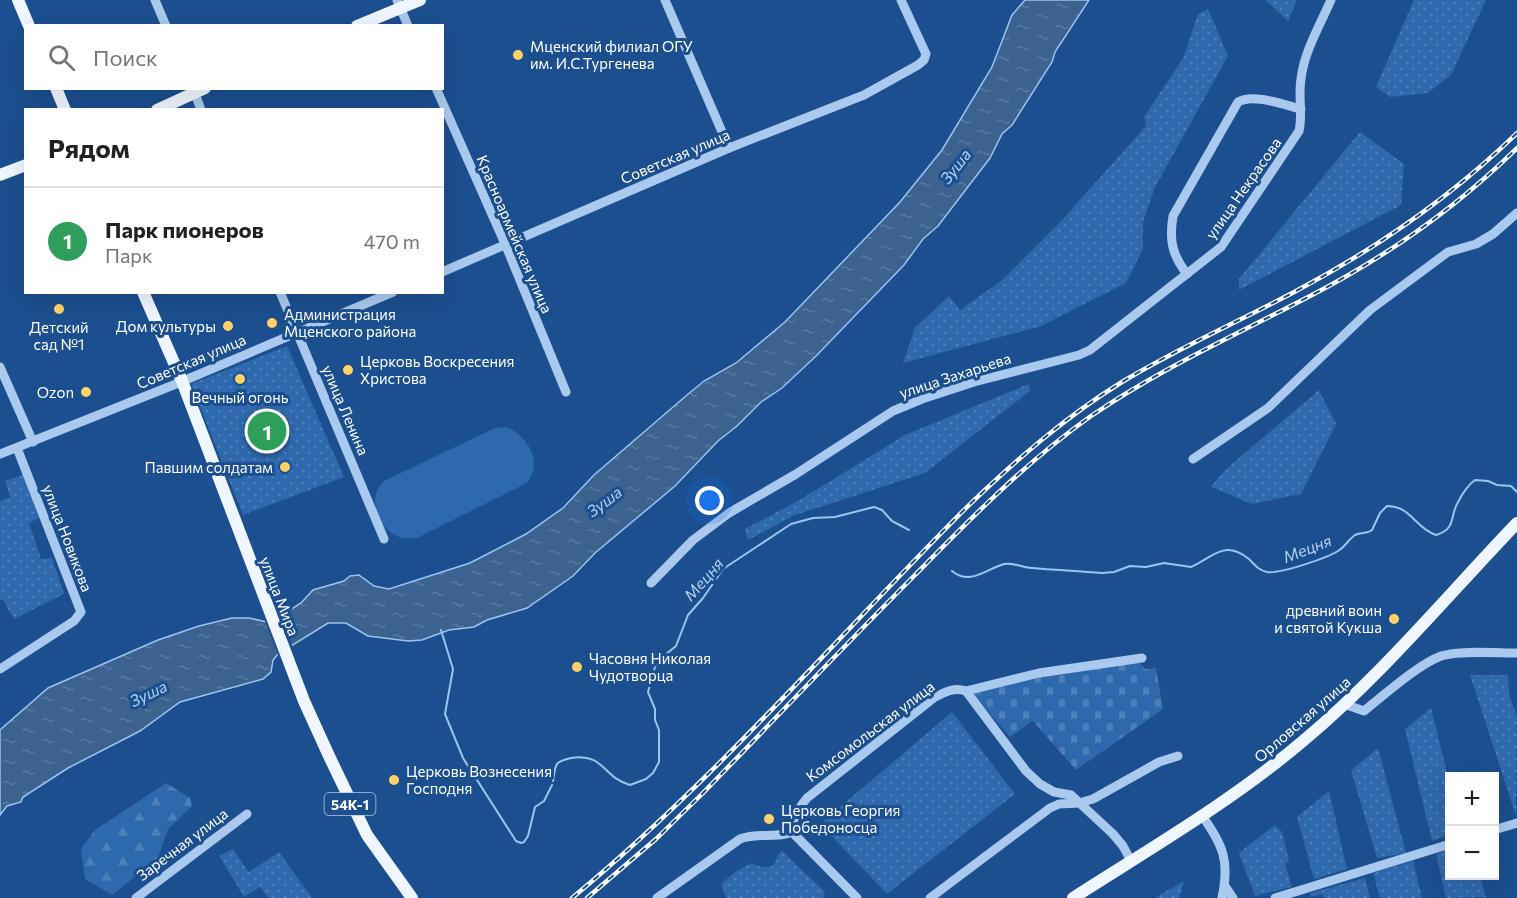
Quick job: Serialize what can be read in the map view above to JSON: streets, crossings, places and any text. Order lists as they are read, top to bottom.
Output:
{
  "streets": {
    "main road": ["улица Мира", "Орловская улица", "54К-1"],
    "street": [
      "Советская улица",
      "улица Некрасова",
      "Красноармейская улица",
      "улица Захарьева",
      "улица Ленина",
      "улица Новикова",
      "Комсомольская улица",
      "Заречная улица"
    ]
  },
  "crossings": [
    ["Советская улица", "Красноармейская улица"],
    ["Советская улица", "улица Ленина"],
    ["Советская улица", "улица Новикова"],
    ["Советская улица", "улица Мира"],
    ["улица Некрасова", "улица Захарьева"]
  ],
  "water": ["Зуша", "Мецня"],
  "places": [
    "Мценский филиал ОГУ им. И.С.Тургенева",
    "Детский сад №1",
    "Администрация Мценского района",
    "Дом культуры",
    "Церковь Воскресения Христова",
    "Вечный огонь",
    "Ozon",
    "Павшим солдатам",
    "древний воин и святой Кукша",
    "Часовня Николая Чудотворца",
    "Церковь Вознесения Господня",
    "Церковь Георгия Победоносца"
  ],
  "page": {
    "search": "Поиск",
    "heading": "Рядом",
    "list": [
      {
        "mark": "1",
        "name": "Парк пионеров",
        "note": "Парк",
        "value": "470 m"
      }
    ],
    "pins": "1",
    "map_buttons": ["+", "−"]
  }
}
